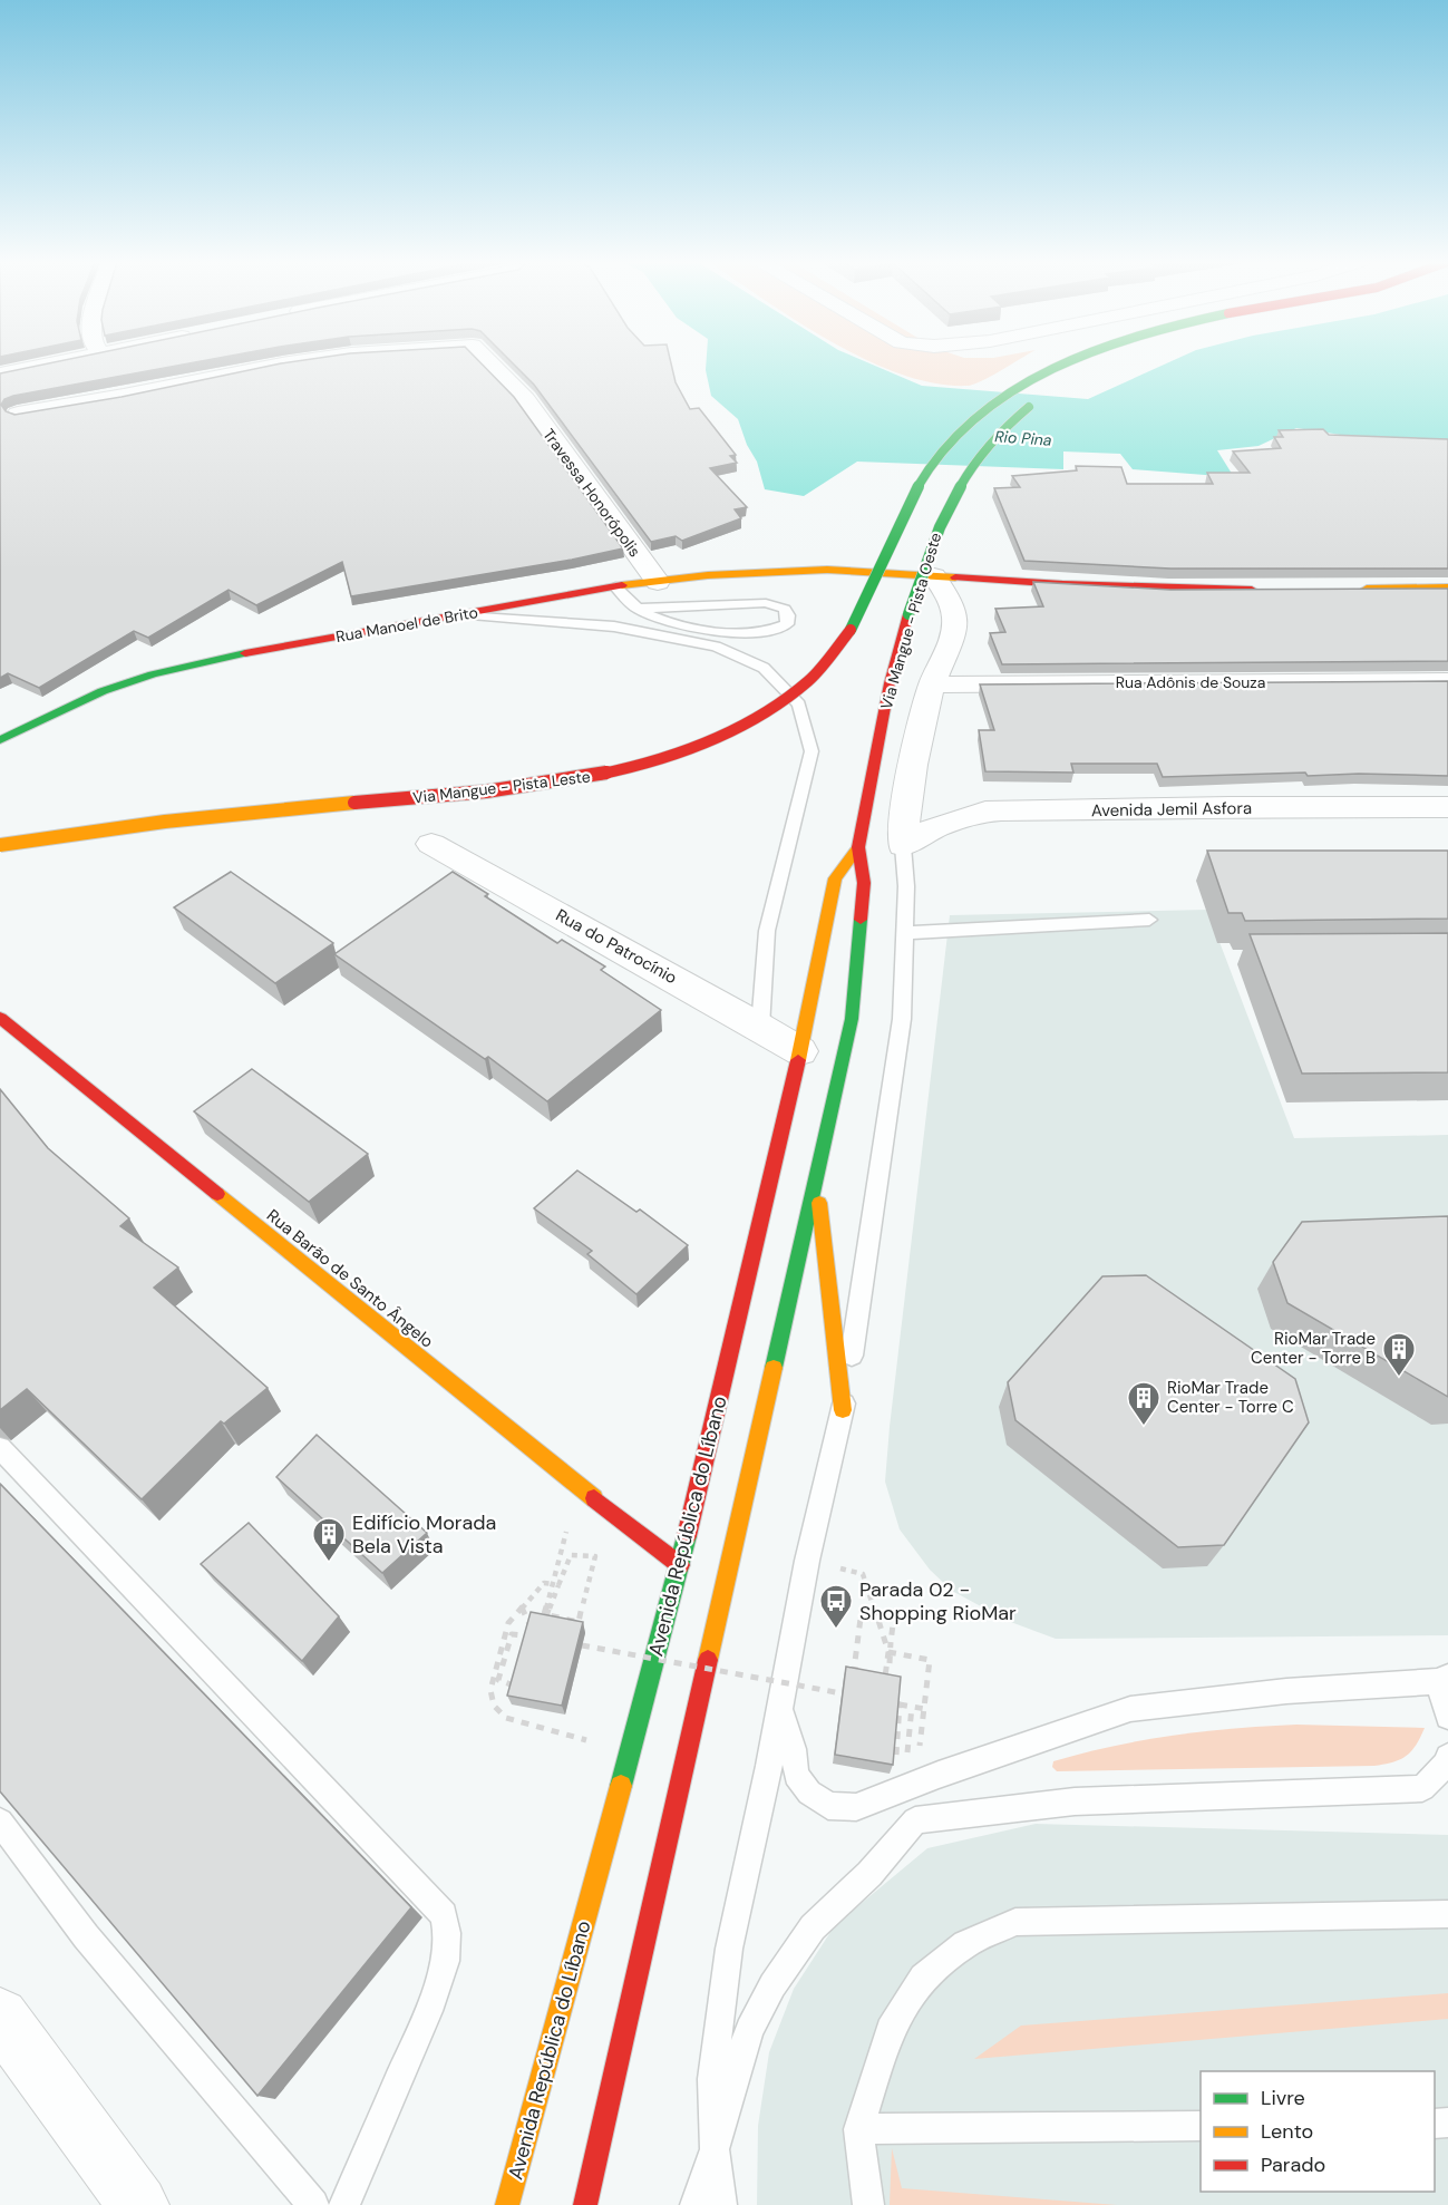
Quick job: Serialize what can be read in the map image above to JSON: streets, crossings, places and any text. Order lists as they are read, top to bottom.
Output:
{
  "streets": {
    "main road": [
      "Via Mangue - Pista Oeste",
      "Rua Manoel de Brito",
      "Via Mangue - Pista Leste",
      "Rua Barão de Santo Ângelo",
      "Avenida República do Líbano"
    ],
    "street": [
      "Travessa Honorópolis",
      "Rua Adônis de Souza",
      "Avenida Jemil Asfora",
      "Rua do Patrocínio"
    ]
  },
  "crossings": [
    ["Travessa Honorópolis", "Rua Manoel de Brito"],
    ["Via Mangue - Pista Oeste", "Avenida República do Líbano"],
    ["Rua do Patrocínio", "Avenida República do Líbano"],
    ["Rua Barão de Santo Ângelo", "Avenida República do Líbano"]
  ],
  "water": ["Rio Pina"],
  "places": {
    "building": ["RioMar Trade Center - Torre B", "RioMar Trade Center - Torre C", "Edifício Morada Bela Vista"],
    "bus stop": ["Parada 02 - Shopping RioMar"]
  },
  "legend": ["Livre", "Lento", "Parado"]
}
